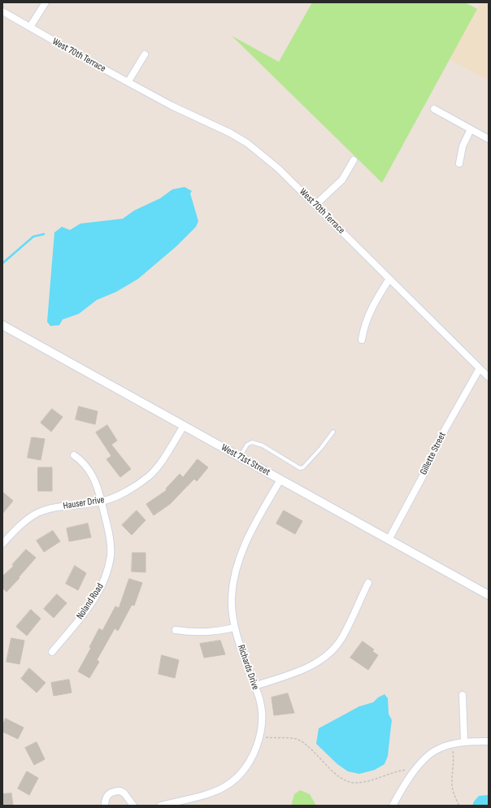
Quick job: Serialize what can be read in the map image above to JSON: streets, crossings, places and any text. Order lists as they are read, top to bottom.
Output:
{
  "streets": {
    "street": [
      "West 70th Terrace",
      "Gillette Street",
      "West 71st Street",
      "Hauser Drive",
      "Noland Road",
      "Richards Drive"
    ]
  },
  "crossings": [
    ["West 70th Terrace", "Gillette Street"],
    ["Gillette Street", "West 71st Street"],
    ["West 71st Street", "Hauser Drive"],
    ["West 71st Street", "Richards Drive"],
    ["Hauser Drive", "Noland Road"]
  ]
}
